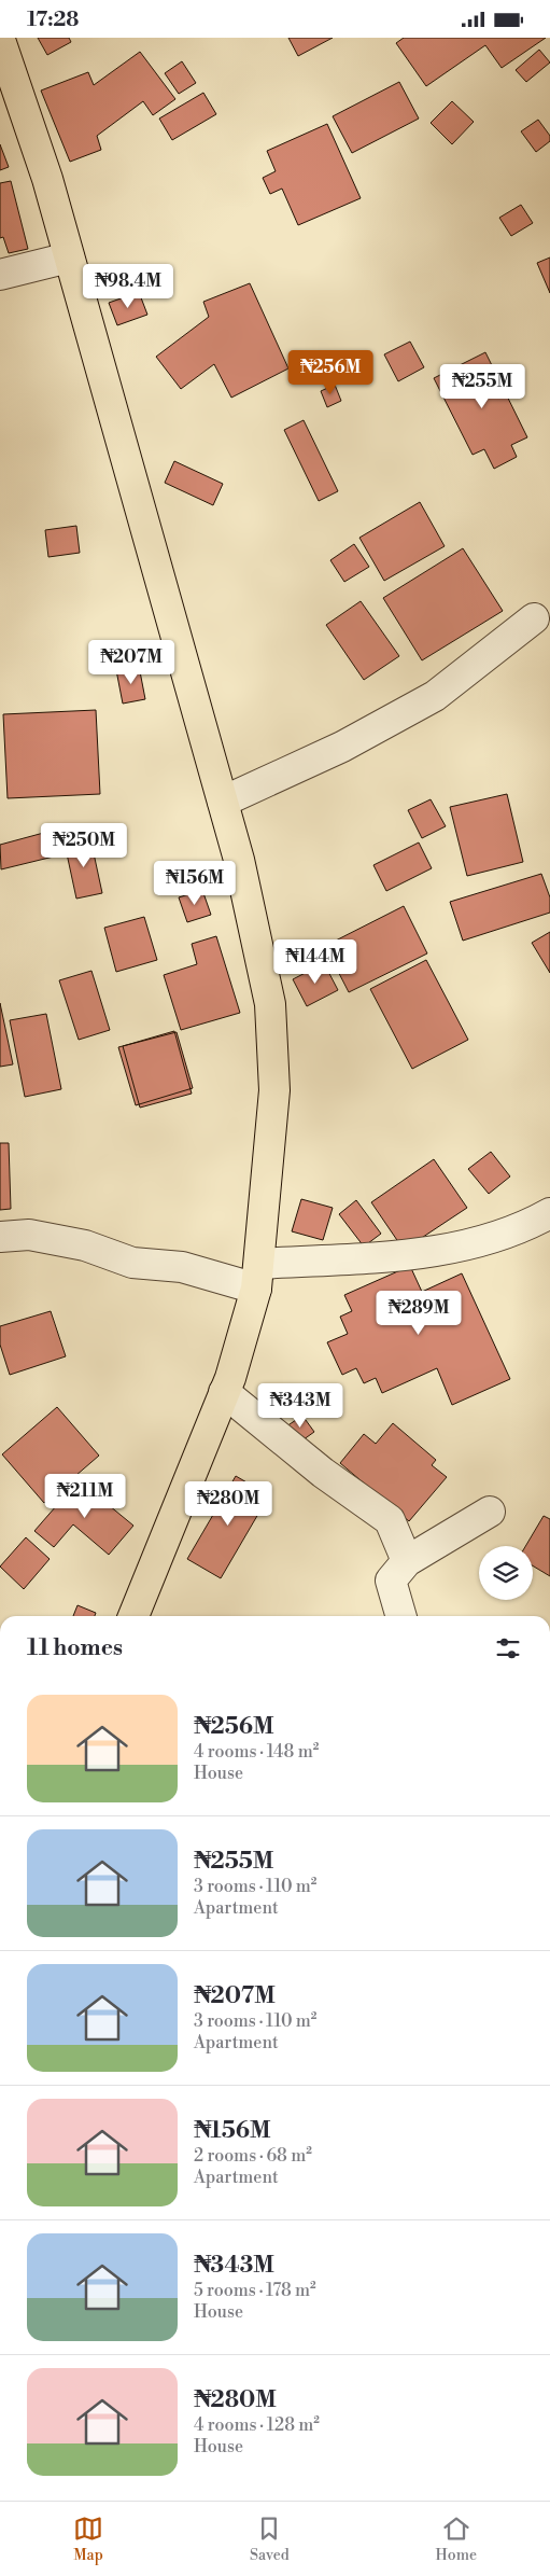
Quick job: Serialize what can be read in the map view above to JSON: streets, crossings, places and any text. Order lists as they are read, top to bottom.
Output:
{
  "page": {
    "status": "17:28",
    "price": [
      "₦98.4M",
      "₦256M",
      "₦255M",
      "₦207M",
      "₦250M",
      "₦156M",
      "₦144M",
      "₦289M",
      "₦343M",
      "₦211M",
      "₦280M"
    ],
    "heading": "11 homes",
    "list": [
      {
        "name": "₦256M",
        "note": "4 rooms · 148 m² · House"
      },
      {
        "name": "₦255M",
        "note": "3 rooms · 110 m² · Apartment"
      },
      {
        "name": "₦207M",
        "note": "3 rooms · 110 m² · Apartment"
      },
      {
        "name": "₦156M",
        "note": "2 rooms · 68 m² · Apartment"
      },
      {
        "name": "₦343M",
        "note": "5 rooms · 178 m² · House"
      },
      {
        "name": "₦280M",
        "note": "4 rooms · 128 m² · House"
      }
    ],
    "tabs": ["Map", "Saved", "Home"]
  }
}
